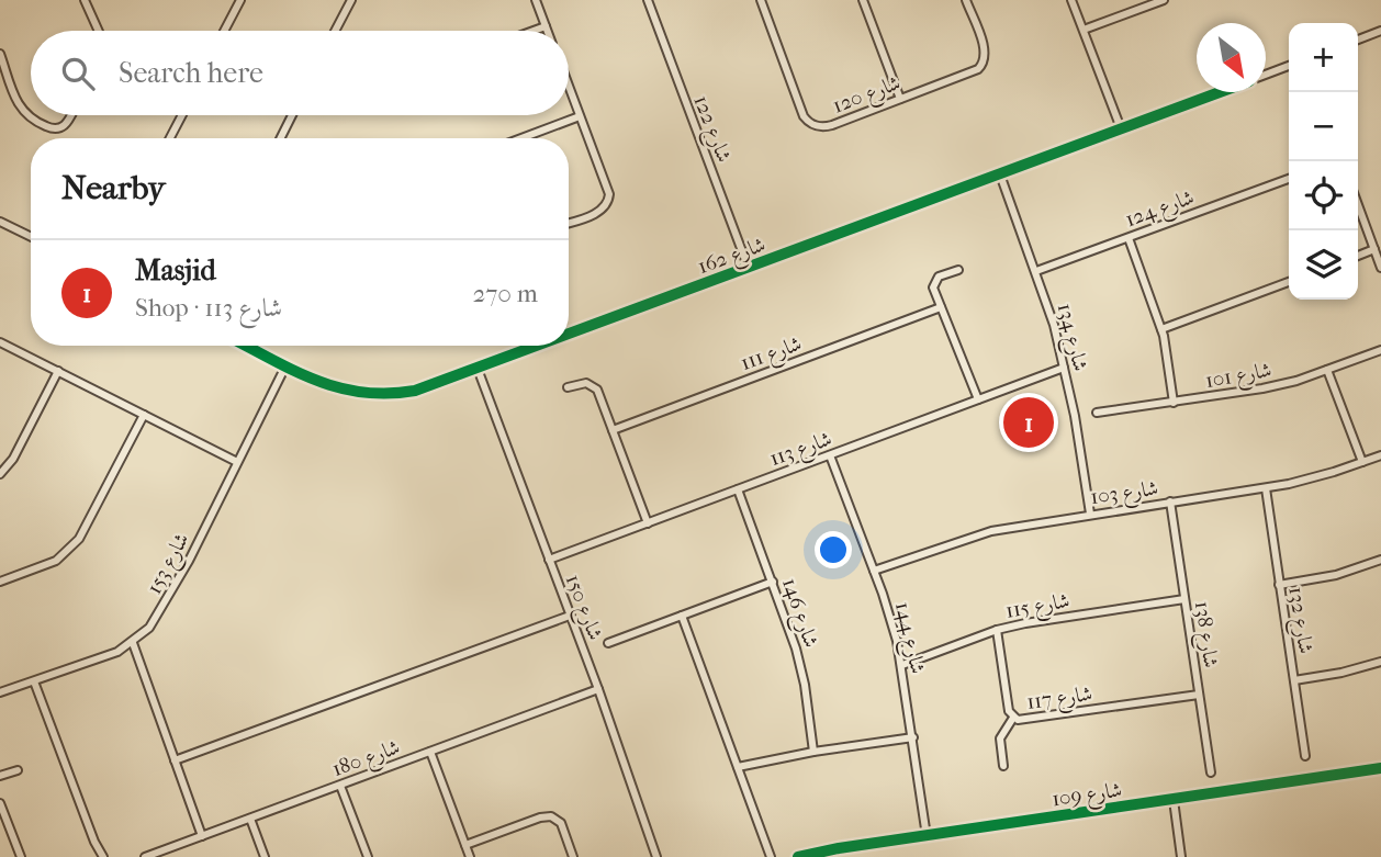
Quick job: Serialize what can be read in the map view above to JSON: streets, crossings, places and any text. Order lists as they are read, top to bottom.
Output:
{
  "streets": {
    "street": [
      "شارع 120",
      "شارع 122",
      "شارع 124",
      "شارع 162",
      "شارع 134",
      "شارع 111",
      "شارع 101",
      "شارع 113",
      "شارع 103",
      "شارع 153",
      "شارع 115",
      "شارع 150",
      "شارع 146",
      "شارع 132",
      "شارع 138",
      "شارع 144",
      "شارع 117",
      "شارع 180",
      "شارع 109"
    ]
  },
  "crossings": [
    ["شارع 122", "شارع 162"],
    ["شارع 124", "شارع 134"],
    ["شارع 162", "شارع 134"],
    ["شارع 162", "شارع 153"],
    ["شارع 162", "شارع 150"],
    ["شارع 134", "شارع 113"],
    ["شارع 134", "شارع 103"],
    ["شارع 113", "شارع 150"],
    ["شارع 113", "شارع 146"],
    ["شارع 113", "شارع 144"],
    ["شارع 103", "شارع 132"],
    ["شارع 103", "شارع 138"],
    ["شارع 103", "شارع 144"],
    ["شارع 115", "شارع 138"],
    ["شارع 115", "شارع 144"],
    ["شارع 115", "شارع 117"],
    ["شارع 150", "شارع 180"],
    ["شارع 138", "شارع 117"],
    ["شارع 144", "شارع 109"]
  ],
  "north": "bottom right",
  "page": {
    "map_buttons": ["+", "−"],
    "search": "Search here",
    "heading": "Nearby",
    "list": [
      {
        "mark": "1",
        "name": "Masjid",
        "note": "Shop · شارع 113",
        "value": "270 m"
      }
    ],
    "pins": "1"
  }
}
